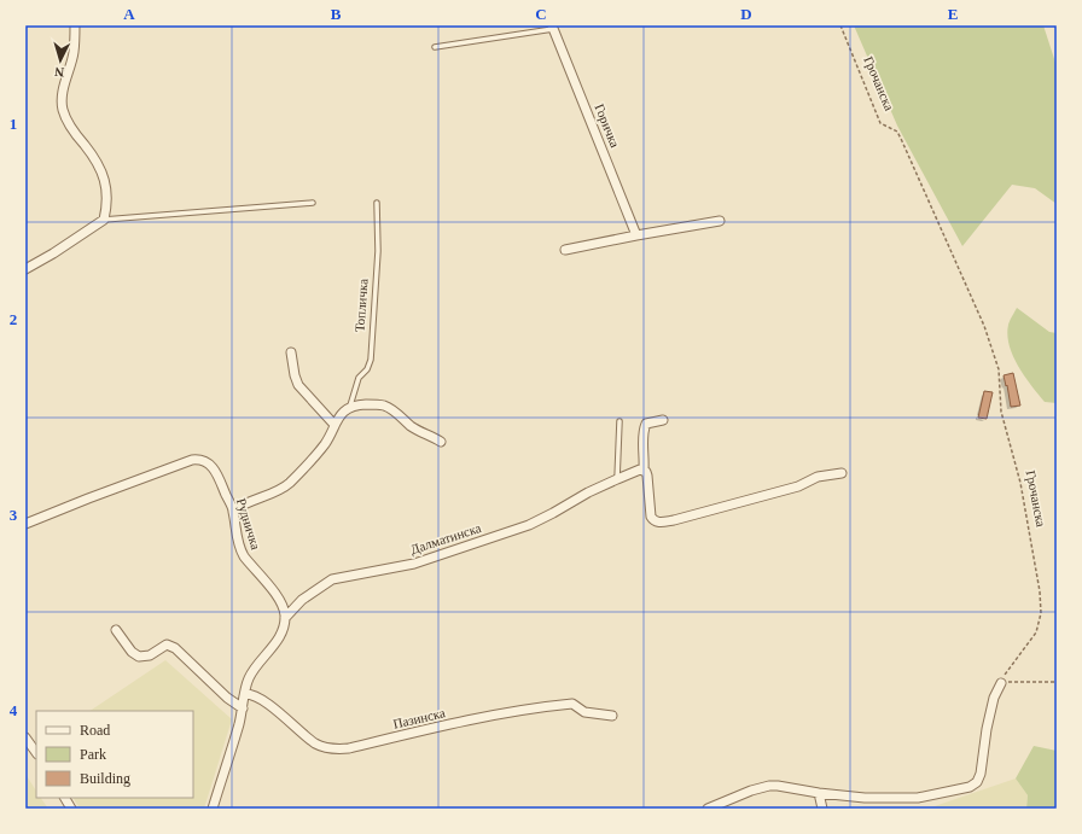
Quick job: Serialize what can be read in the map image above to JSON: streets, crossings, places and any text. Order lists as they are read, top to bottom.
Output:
{
  "streets": {
    "street": [
      "Горичка",
      "Топличка",
      "Рудничка",
      "Далматинска",
      "Пазинска"
    ],
    "path": ["Грочанска"]
  },
  "crossings": [
    ["Топличка", "Рудничка"],
    ["Рудничка", "Далматинска"]
  ],
  "legend": ["Road", "Park", "Building"],
  "north": "bottom",
  "grid": {
    "columns": [
      "A",
      "B",
      "C",
      "D",
      "E"
    ],
    "rows": [
      "1",
      "2",
      "3",
      "4"
    ]
  }
}
